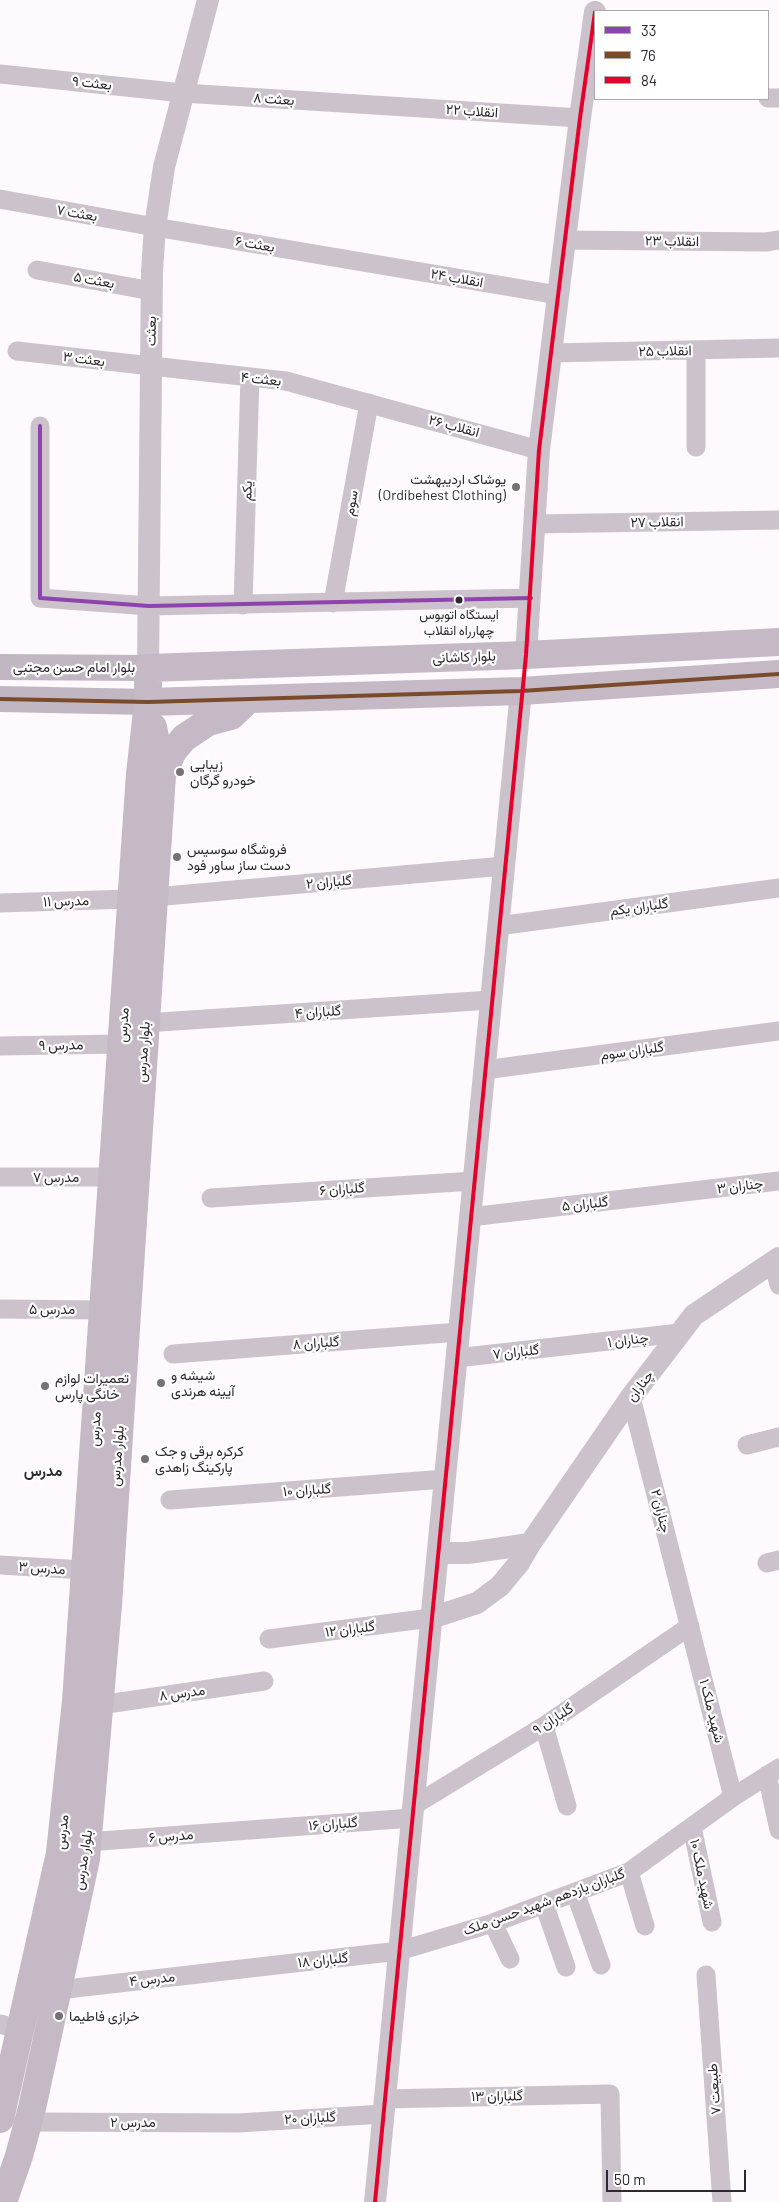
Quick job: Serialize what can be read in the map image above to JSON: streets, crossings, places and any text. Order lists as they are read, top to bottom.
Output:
{
  "streets": {
    "main road": [
      "بلوار کاشانی",
      "بلوار امام حسن مجتبی",
      "مدرس",
      "بلوار مدرس"
    ],
    "street": [
      "بعثت ۹",
      "۸ بعثت",
      "انقلاب ۲۲",
      "۷ بعثت",
      "انقلاب ۲۳",
      "۶ بعثت",
      "انقلاب ۲۴",
      "۵ بعثت",
      "بعثت",
      "انقلاب ۲۵",
      "۳ بعثت",
      "۴ بعثت",
      "انقلاب ۲۶",
      "یکم",
      "سوم",
      "انقلاب ۲۷",
      "گلباران ۲",
      "مدرس ۱۱",
      "گلباران یکم",
      "گلباران ۴",
      "مدرس ۹",
      "گلباران سوم",
      "مدرس ۷",
      "چناران ۳",
      "گلباران ۶",
      "گلباران ۵",
      "مدرس ۵",
      "چناران ۱",
      "گلباران ۸",
      "۷ گلباران",
      "چناران",
      "گلباران ۱۰",
      "۲ چناران",
      "مدرس ۳",
      "گلباران ۱۲",
      "مدرس ۸",
      "۱ شهید ملک",
      "۹ گلباران",
      "گلباران ۱۶",
      "مدرس ۶",
      "۱۰ شهید ملک",
      "گلباران یازدهم شهید حسن ملک",
      "گلباران ۱۸",
      "مدرس ۴",
      "طبیعت ۷",
      "۱۳ گلباران",
      "گلباران ۲۰",
      "مدرس ۲"
    ]
  },
  "crossings": [
    ["بعثت ۹", "۸ بعثت"],
    ["بعثت ۹", "بعثت"],
    ["۸ بعثت", "انقلاب ۲۲"],
    ["۸ بعثت", "بعثت"],
    ["۷ بعثت", "۶ بعثت"],
    ["۷ بعثت", "بعثت"],
    ["۶ بعثت", "انقلاب ۲۴"],
    ["۶ بعثت", "بعثت"],
    ["۵ بعثت", "بعثت"],
    ["بعثت", "۳ بعثت"],
    ["بعثت", "۴ بعثت"],
    ["بعثت", "بلوار کاشانی"],
    ["بعثت", "بلوار امام حسن مجتبی"],
    ["۳ بعثت", "۴ بعثت"],
    ["۴ بعثت", "انقلاب ۲۶"],
    ["۴ بعثت", "یکم"],
    ["۴ بعثت", "سوم"],
    ["انقلاب ۲۶", "سوم"],
    ["بلوار کاشانی", "بلوار امام حسن مجتبی"],
    ["گلباران ۲", "مدرس ۱۱"],
    ["گلباران ۲", "مدرس"],
    ["گلباران ۲", "بلوار مدرس"],
    ["مدرس ۱۱", "مدرس"],
    ["مدرس ۱۱", "بلوار مدرس"],
    ["گلباران ۴", "بلوار مدرس"],
    ["مدرس", "مدرس ۹"],
    ["مدرس", "بلوار مدرس"],
    ["مدرس", "مدرس ۷"],
    ["مدرس", "مدرس ۵"],
    ["مدرس", "مدرس ۳"],
    ["بلوار مدرس", "مدرس ۸"],
    ["بلوار مدرس", "مدرس ۶"],
    ["بلوار مدرس", "مدرس ۴"],
    ["بلوار مدرس", "مدرس ۲"],
    ["چناران ۳", "گلباران ۵"],
    ["چناران ۱", "۷ گلباران"],
    ["چناران ۱", "چناران"],
    ["چناران", "۲ چناران"],
    ["چناران", "گلباران ۱۲"],
    ["۲ چناران", "۱ شهید ملک"],
    ["۲ چناران", "۹ گلباران"],
    ["۱ شهید ملک", "۹ گلباران"],
    ["۱ شهید ملک", "گلباران یازدهم شهید حسن ملک"],
    ["۹ گلباران", "گلباران ۱۶"],
    ["گلباران ۱۶", "مدرس ۶"],
    ["۱۰ شهید ملک", "گلباران یازدهم شهید حسن ملک"],
    ["گلباران یازدهم شهید حسن ملک", "گلباران ۱۸"],
    ["گلباران ۱۸", "مدرس ۴"],
    ["۱۳ گلباران", "گلباران ۲۰"],
    ["گلباران ۲۰", "مدرس ۲"]
  ],
  "districts": ["مدرس"],
  "places": [
    "پوشاک اردیبهشت (Ordibehest Clothing)",
    "ایستگاه اتوبوس چهارراه انقلاب",
    "زیبایی خودرو گرگان",
    "فروشگاه سوسیس دست ساز ساور فود",
    "شیشه و آیینه هرندی",
    "تعمیرات لوازم خانگی پارس",
    "کرکره برقی و جک پارکینگ زاهدی",
    "خرازی فاطیما"
  ],
  "lines": ["transit line 84", "transit line 33", "transit line 76"],
  "legend": ["33", "76", "84"],
  "scale_bar": "50 m"
}
